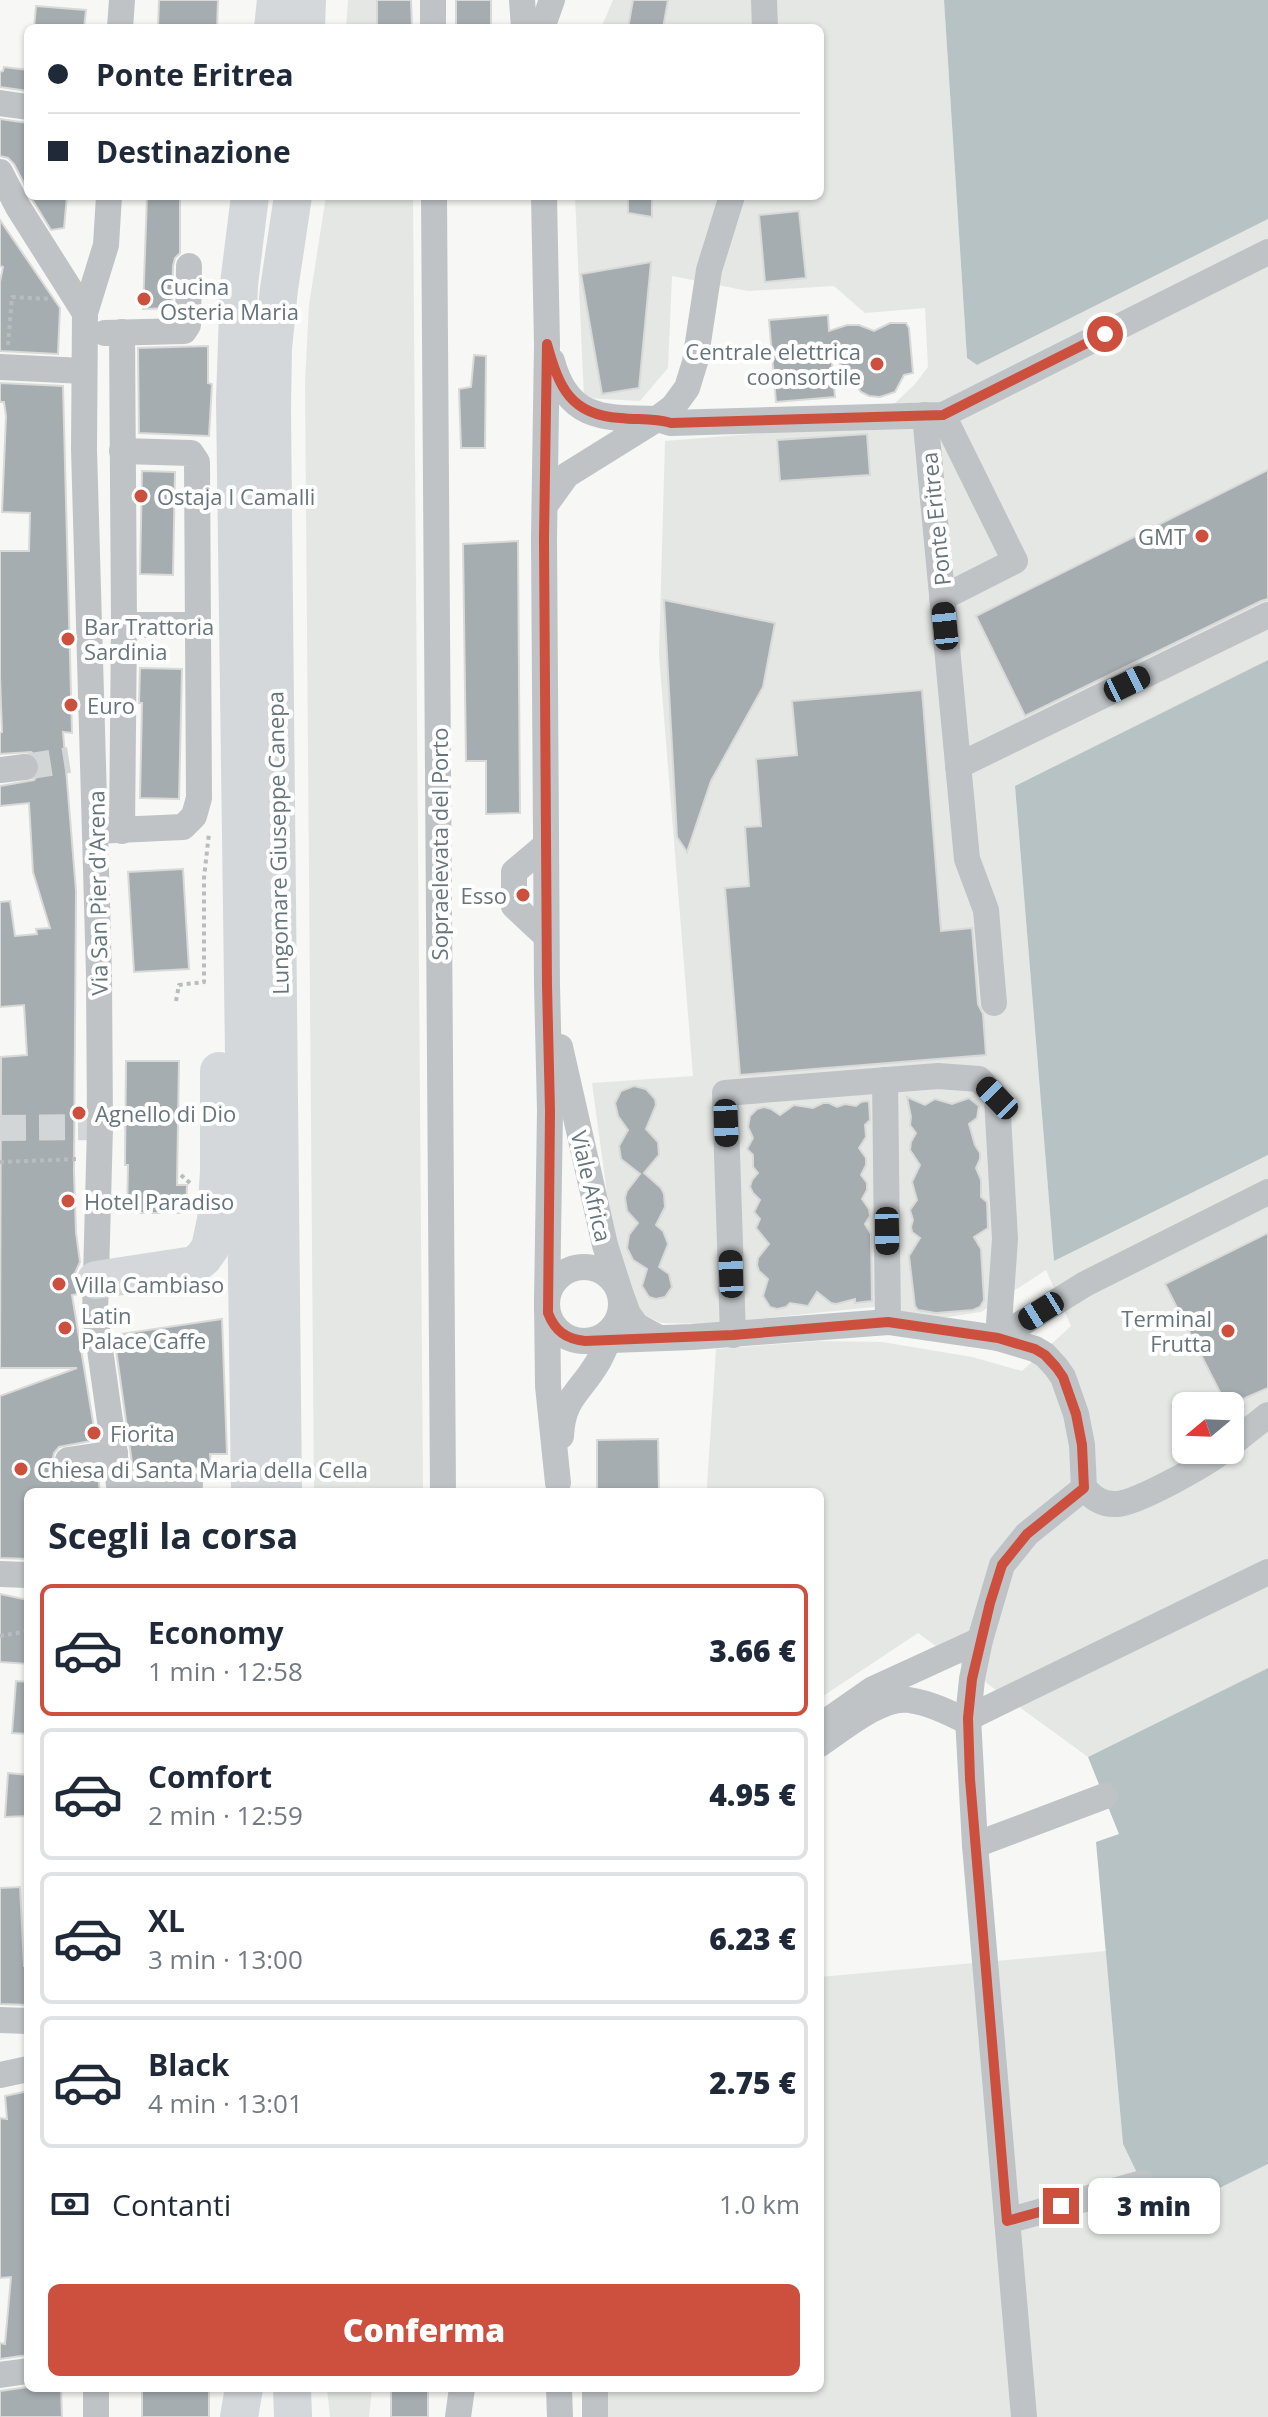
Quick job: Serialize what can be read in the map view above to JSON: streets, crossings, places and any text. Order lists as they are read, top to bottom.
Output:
{
  "streets": {
    "highway": ["Lungomare Giuseppe Canepa"],
    "street": [
      "Ponte Eritrea",
      "Sopraelevata del Porto",
      "Via San Pier d'Arena",
      "Viale Africa"
    ]
  },
  "places": [
    "Cucina Osteria Maria",
    "Centrale elettrica coonsortile",
    "Ostaja I Camalli",
    "GMT",
    "Bar Trattoria Sardinia",
    "Euro",
    "Esso",
    "Agnello di Dio",
    "Hotel Paradiso",
    "Villa Cambiaso",
    "Latin Palace Caffe",
    "Terminal Frutta",
    "Fiorita",
    "Chiesa di Santa Maria della Cella"
  ],
  "north": "left",
  "page": {
    "banner": ["Ponte Eritrea", "Destinazione"],
    "heading": "Scegli la corsa",
    "list": [
      {
        "name": "Economy",
        "note": "1 min · 12:58",
        "value": "3.66 €"
      },
      {
        "name": "Comfort",
        "note": "2 min · 12:59",
        "value": "4.95 €"
      },
      {
        "name": "XL",
        "note": "3 min · 13:00",
        "value": "6.23 €"
      },
      {
        "name": "Black",
        "note": "4 min · 13:01",
        "value": "2.75 €"
      }
    ],
    "pay": ["Contanti", "1.0 km"],
    "bubble": "3 min",
    "buttons": "Conferma"
  }
}
